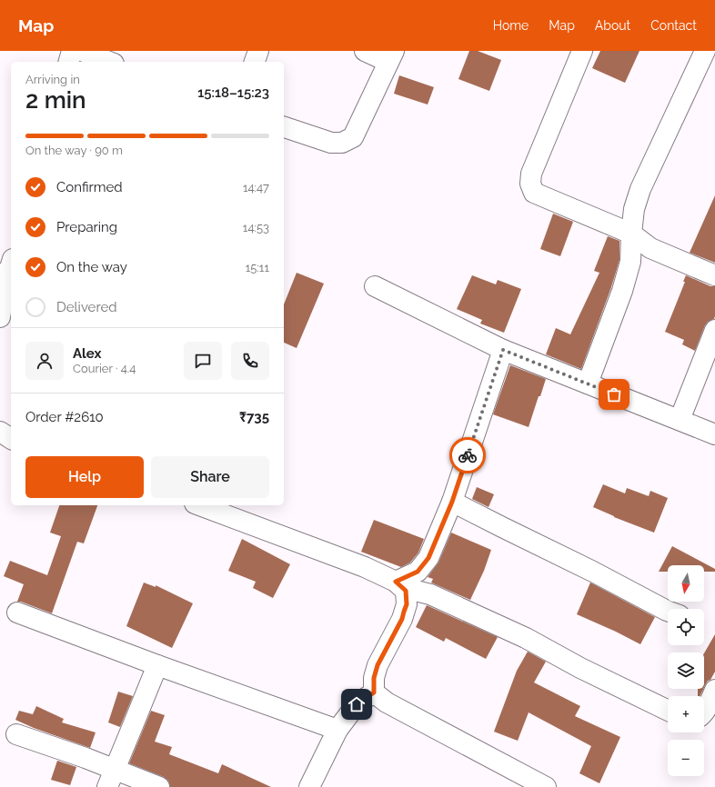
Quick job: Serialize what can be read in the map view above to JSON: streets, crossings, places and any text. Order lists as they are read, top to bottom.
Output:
{
  "north": "bottom",
  "page": {
    "header": "Map",
    "nav": [
      "Home",
      "Map",
      "About",
      "Contact"
    ],
    "heading": ["2 min", "Arriving in", "15:18–15:23"],
    "panel": [
      "Alex",
      "Courier · 4.4",
      "Order #2610",
      "₹735"
    ],
    "bar": "On the way · 90 m",
    "list": [
      ["Confirmed", "14:47"],
      ["Preparing", "14:53"],
      ["On the way", "15:11"],
      "Delivered"
    ],
    "buttons": ["Help", "Share"],
    "map_buttons": ["+", "−"]
  }
}
